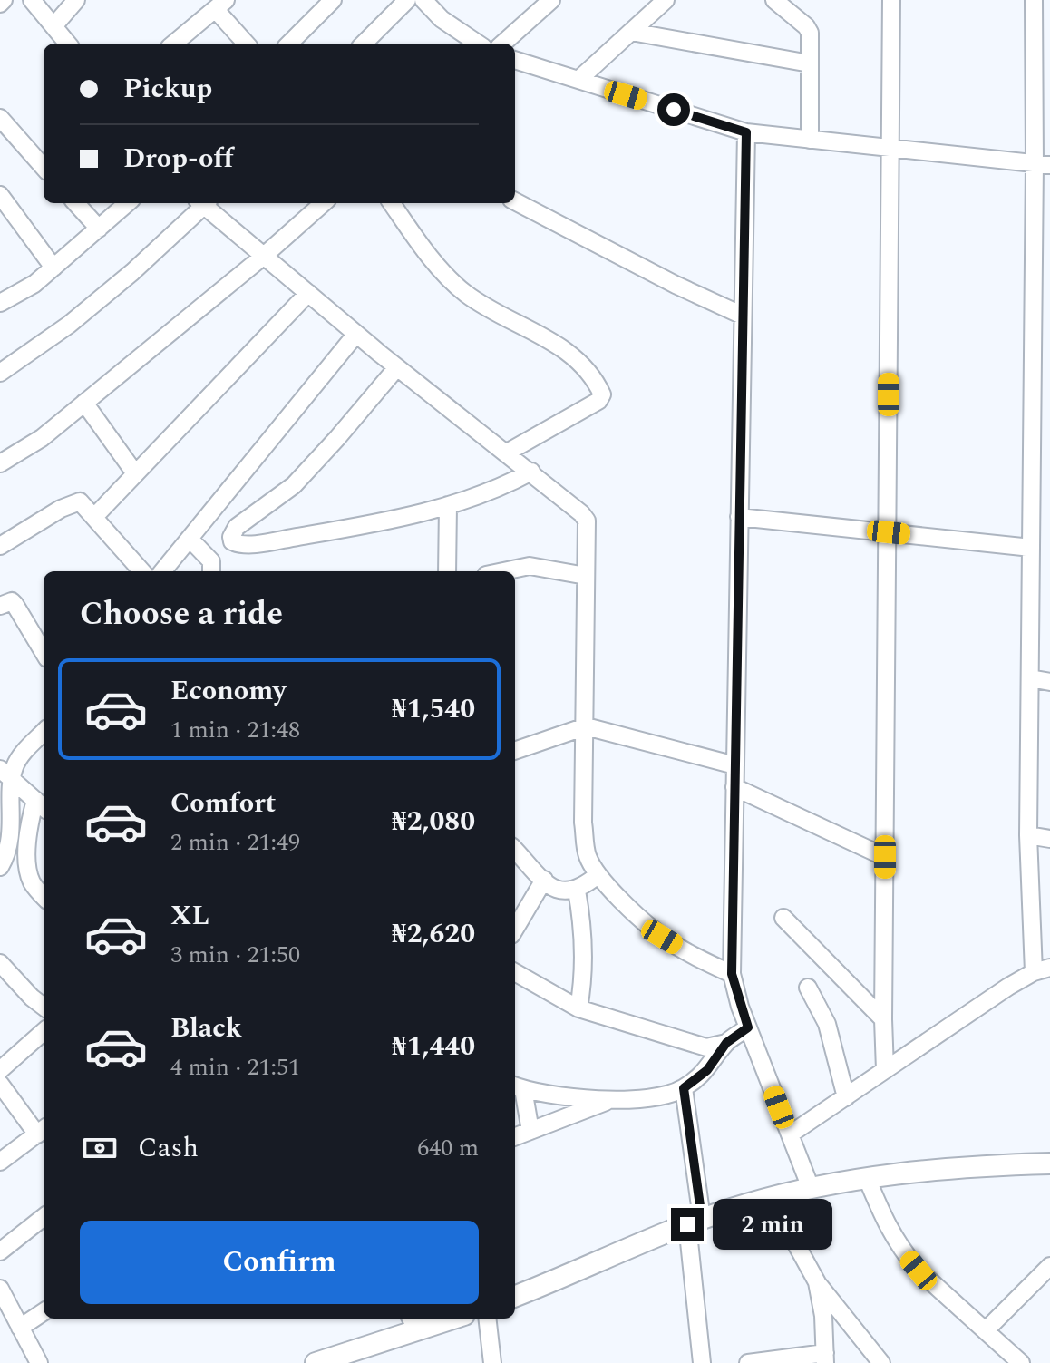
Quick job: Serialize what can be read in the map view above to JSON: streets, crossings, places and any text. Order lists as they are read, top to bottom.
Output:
{
  "page": {
    "banner": ["Pickup", "Drop-off"],
    "heading": "Choose a ride",
    "list": [
      {
        "name": "Economy",
        "note": "1 min · 21:48",
        "value": "₦1,540"
      },
      {
        "name": "Comfort",
        "note": "2 min · 21:49",
        "value": "₦2,080"
      },
      {
        "name": "XL",
        "note": "3 min · 21:50",
        "value": "₦2,620"
      },
      {
        "name": "Black",
        "note": "4 min · 21:51",
        "value": "₦1,440"
      }
    ],
    "pay": ["Cash", "640 m"],
    "bubble": "2 min",
    "buttons": "Confirm"
  }
}
